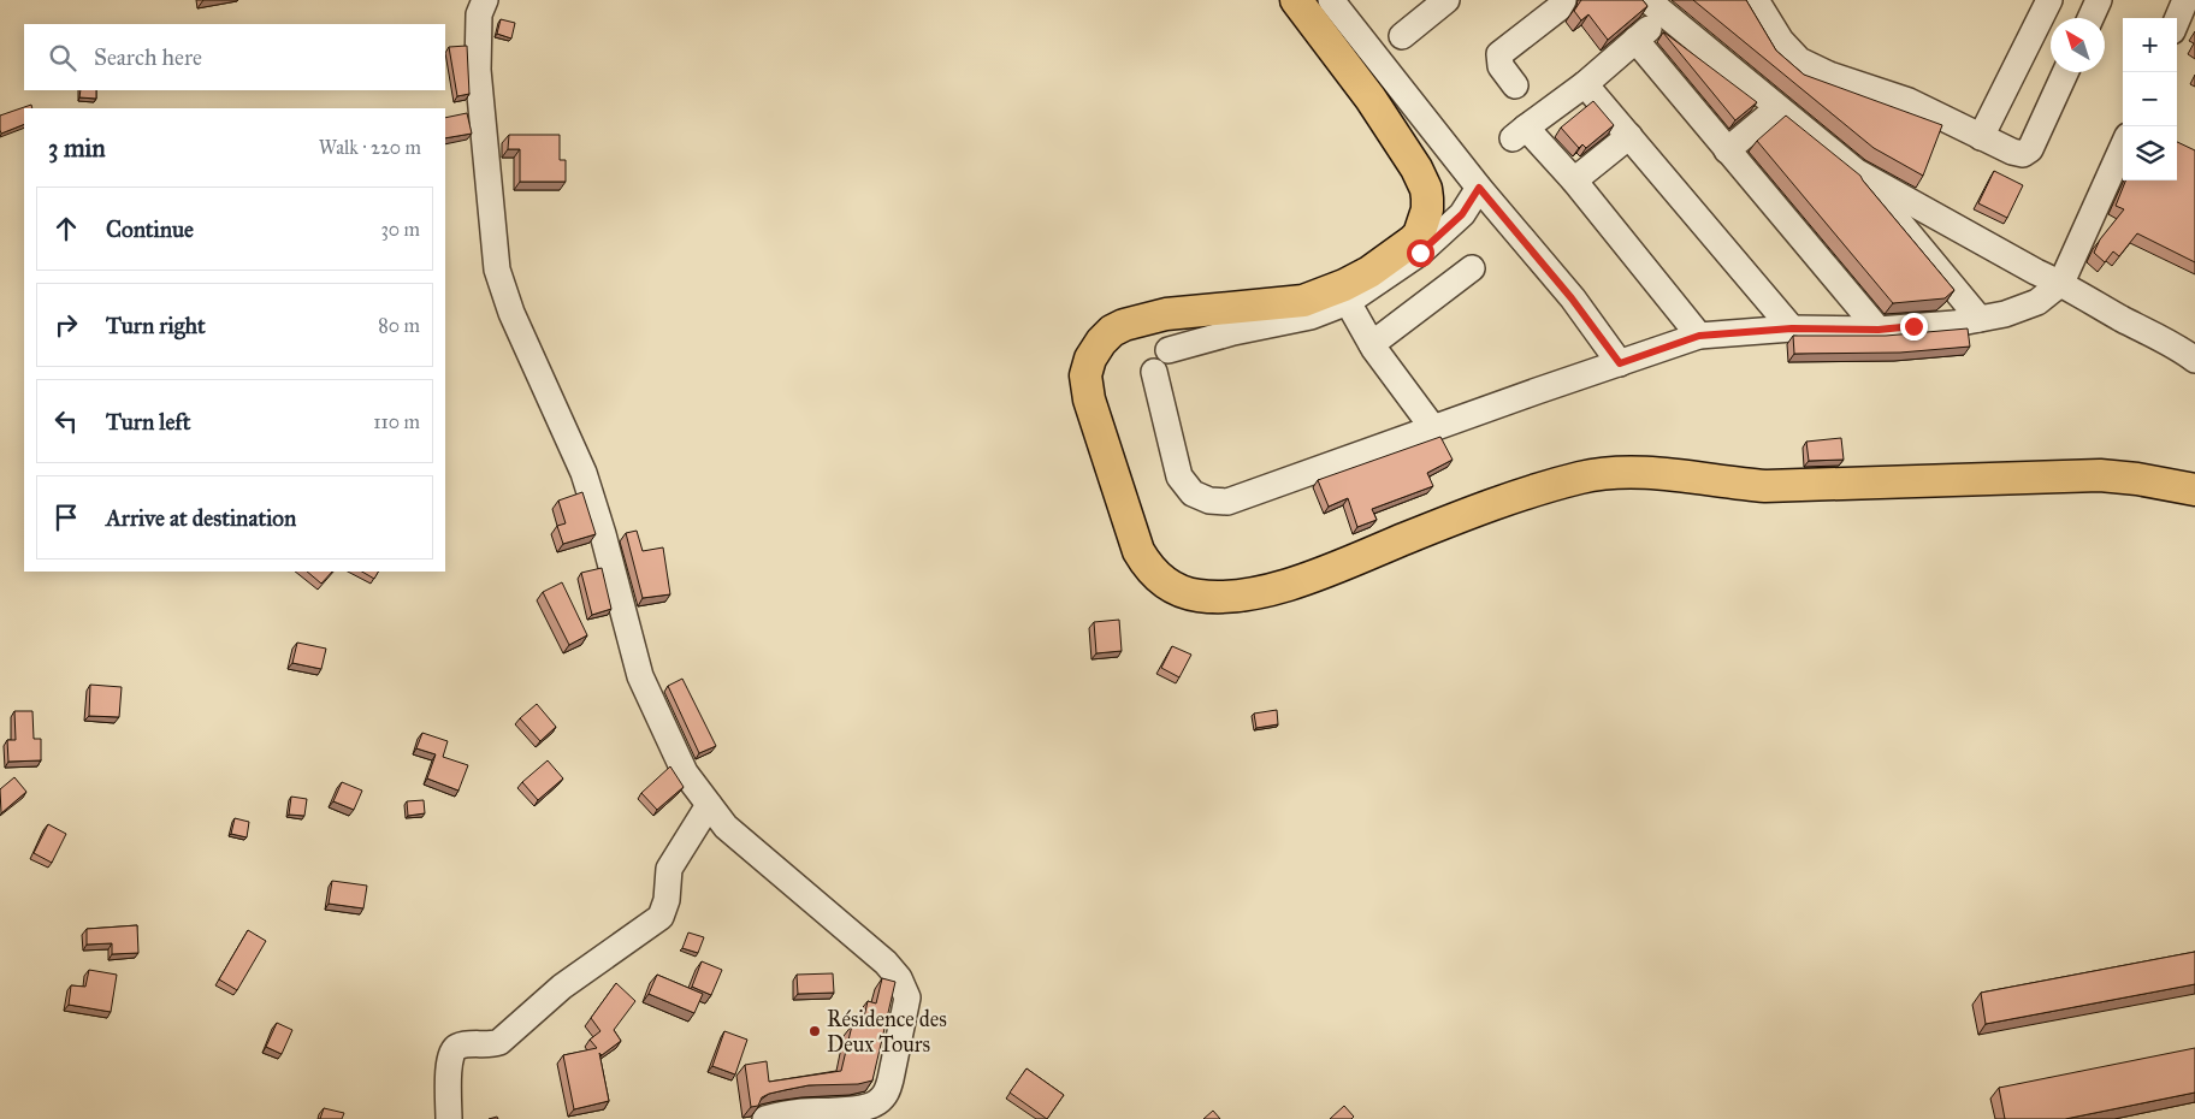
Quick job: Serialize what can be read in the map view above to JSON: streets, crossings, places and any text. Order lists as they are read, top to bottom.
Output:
{
  "places": ["Résidence des Deux Tours"],
  "north": "top left",
  "page": {
    "map_buttons": ["+", "−"],
    "search": "Search here",
    "heading": ["3 min", "Walk · 220 m"],
    "list": [
      ["Continue", "30 m"],
      ["Turn right", "80 m"],
      ["Turn left", "110 m"],
      "Arrive at destination"
    ]
  }
}
